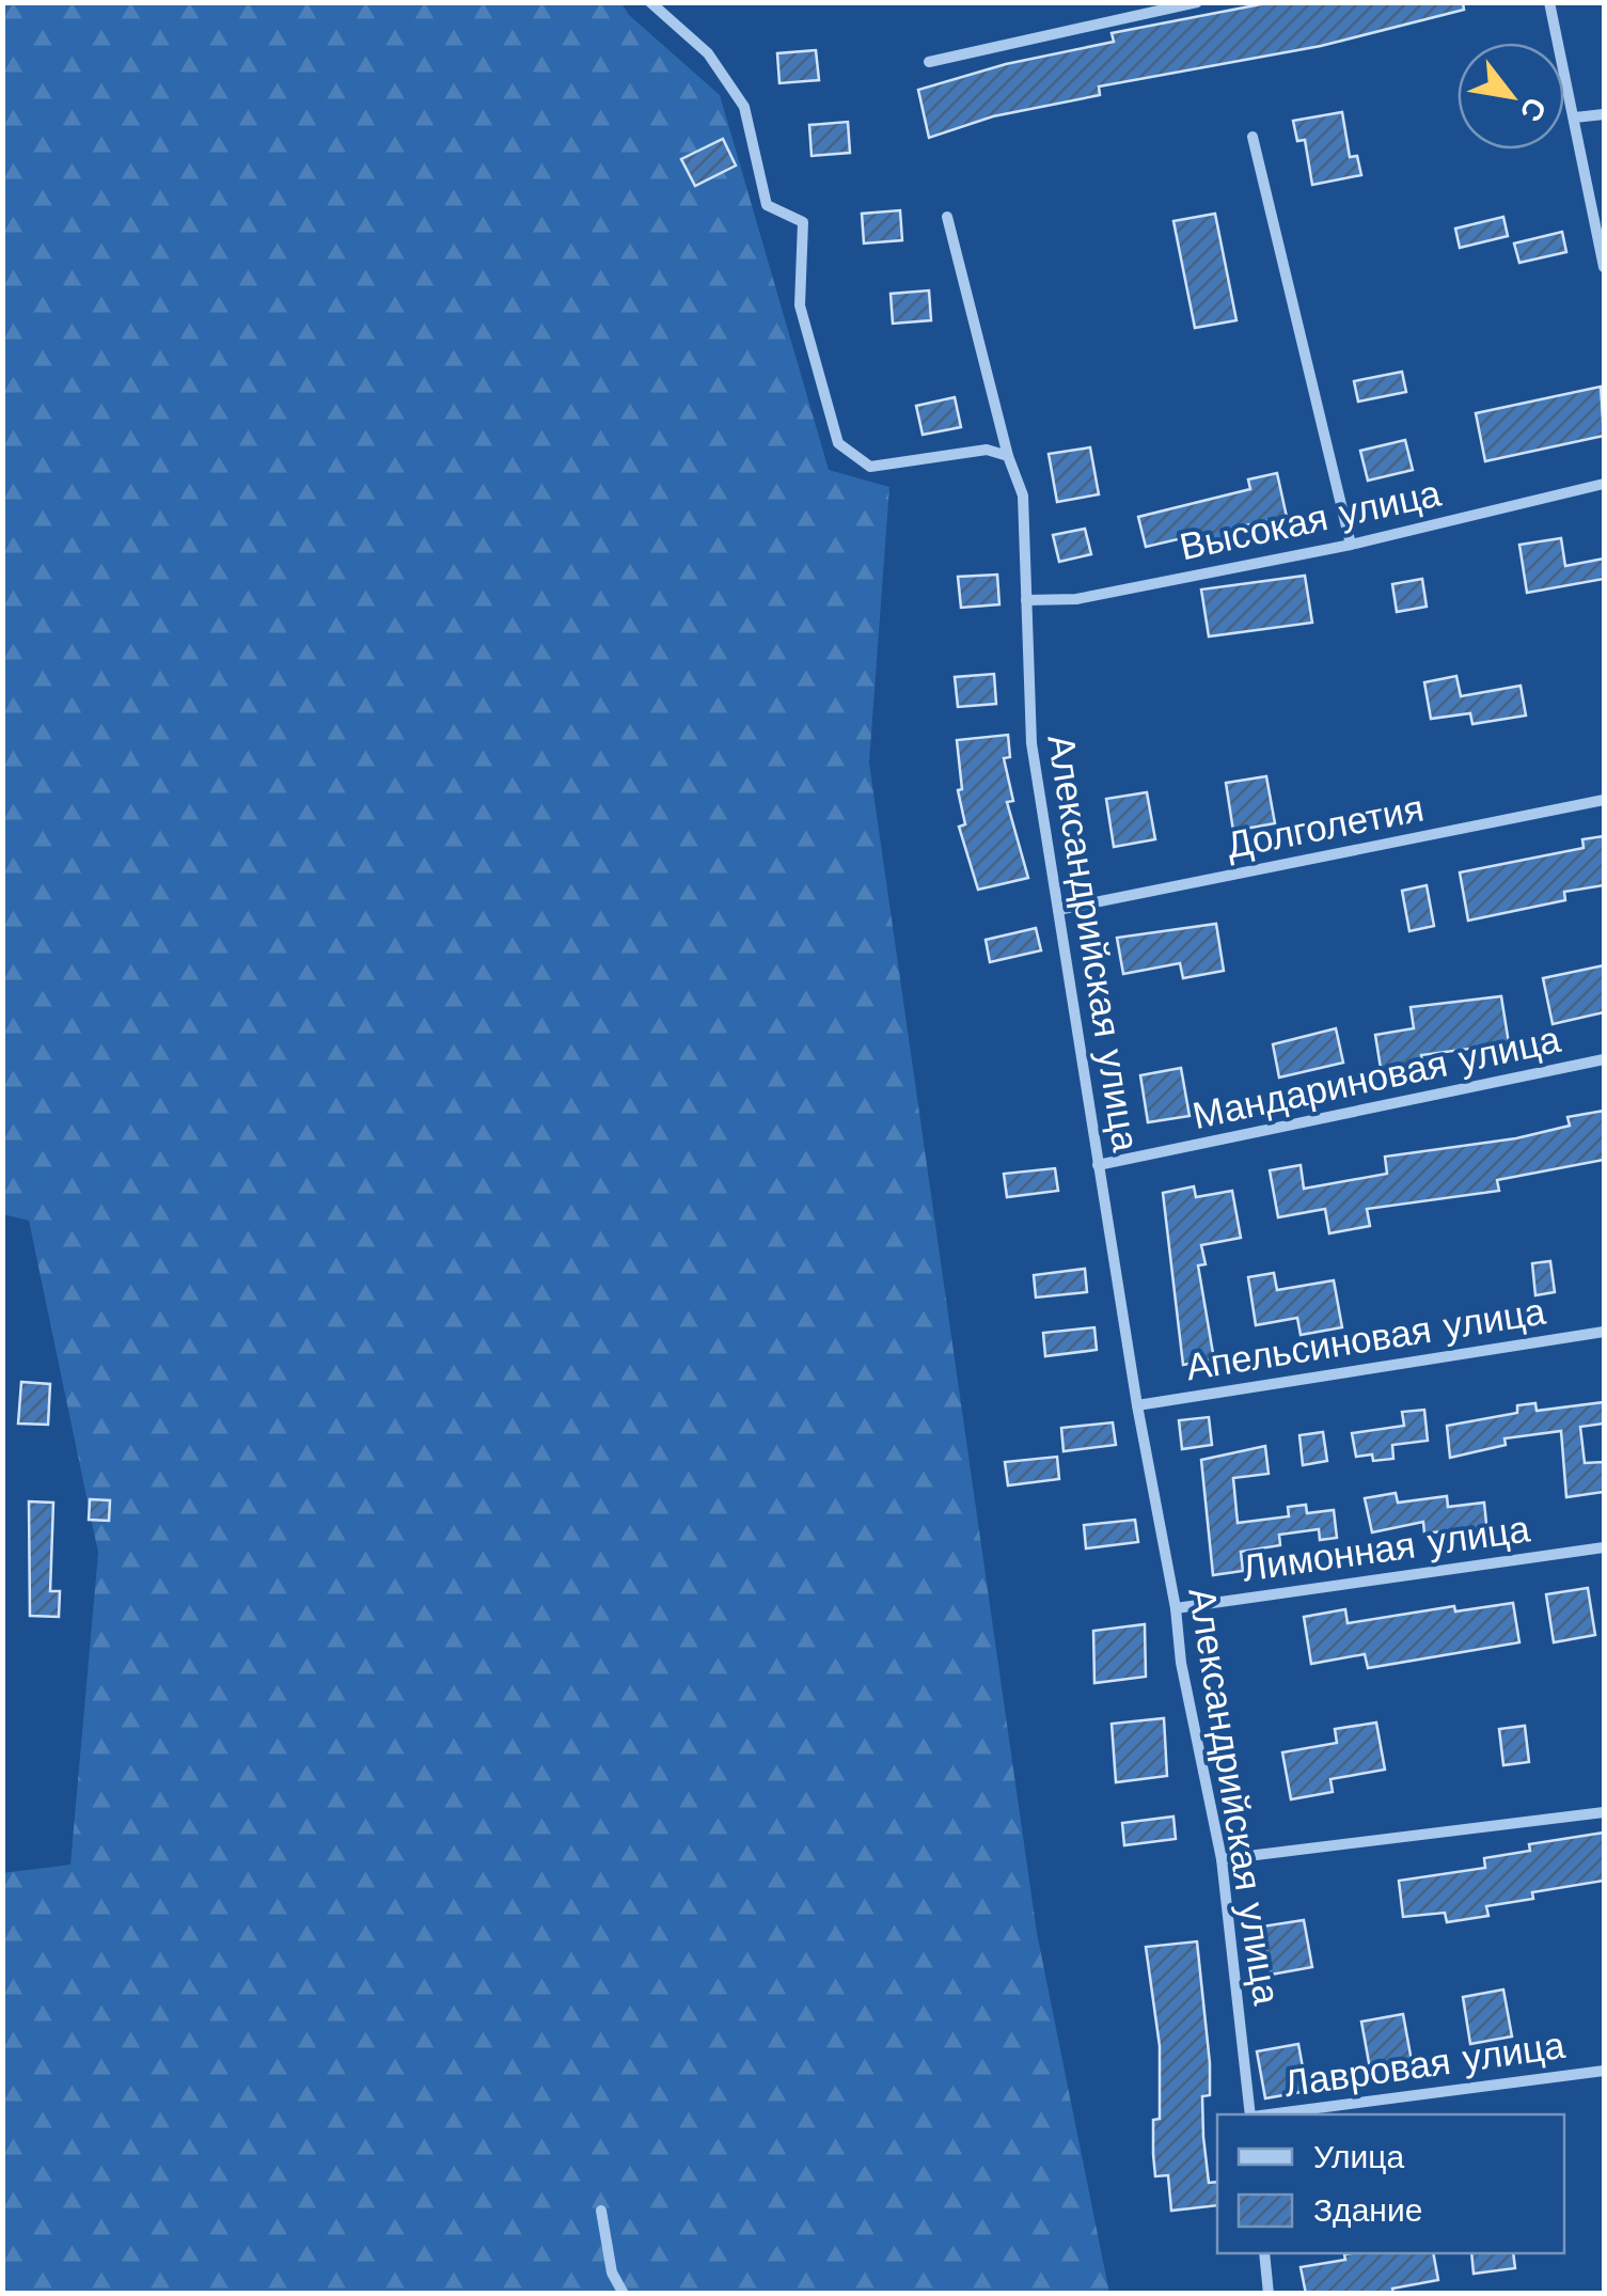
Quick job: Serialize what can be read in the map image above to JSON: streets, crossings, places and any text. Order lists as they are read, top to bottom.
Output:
{
  "streets": {
    "street": [
      "Высокая улица",
      "Долголетия",
      "Александрийская улица",
      "Мандариновая улица",
      "Апельсиновая улица",
      "Лимонная улица",
      "Лавровая улица"
    ]
  },
  "crossings": [
    ["Высокая улица", "Александрийская улица"],
    ["Долголетия", "Александрийская улица"],
    ["Александрийская улица", "Мандариновая улица"],
    ["Александрийская улица", "Апельсиновая улица"],
    ["Александрийская улица", "Лимонная улица"]
  ],
  "legend": ["Улица", "Здание"],
  "north": "bottom right"
}
